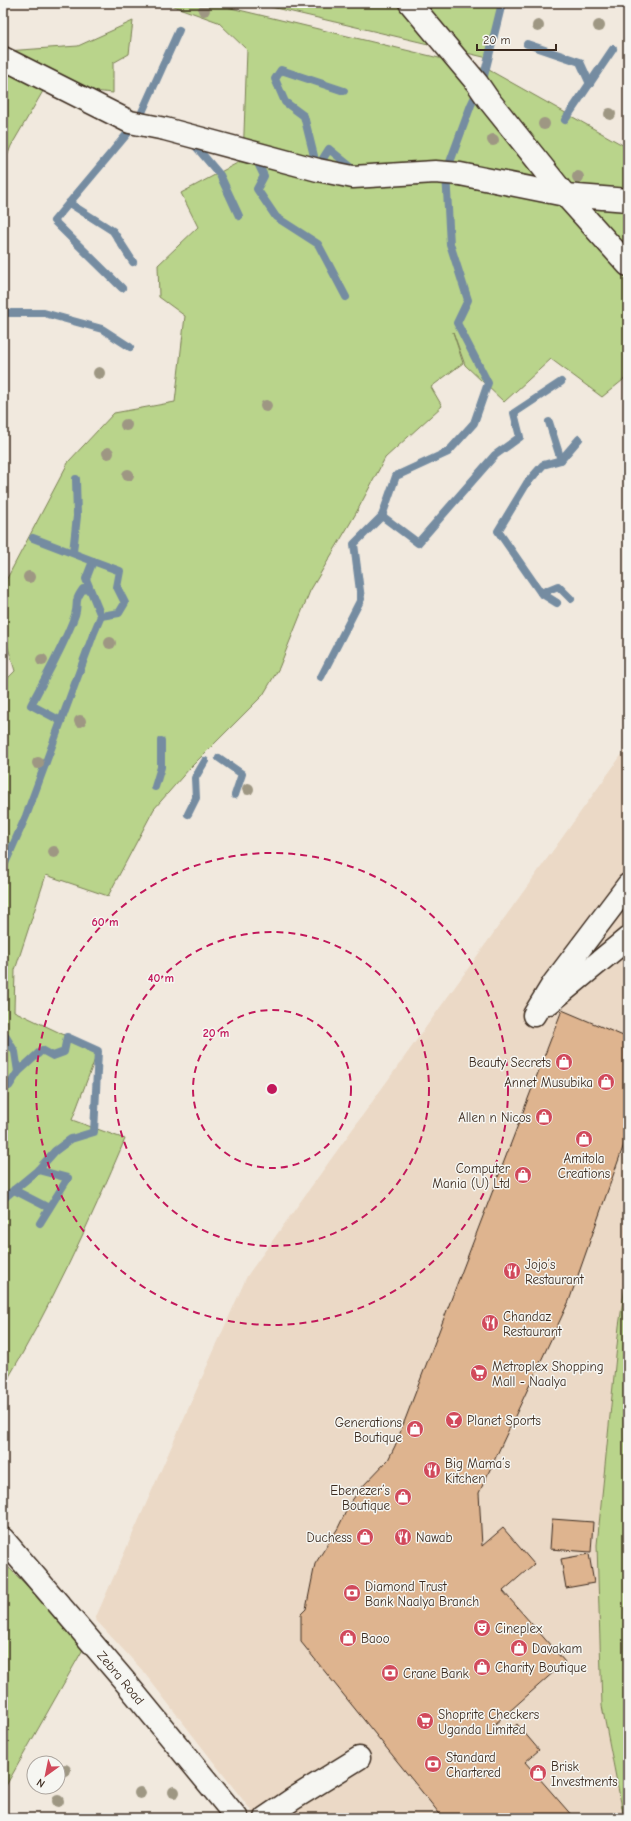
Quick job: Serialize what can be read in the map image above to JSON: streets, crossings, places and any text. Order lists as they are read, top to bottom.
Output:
{
  "streets": {
    "street": ["Zebra Road"]
  },
  "places": {
    "shop": [
      "Beauty Secrets",
      "Annet Musubika",
      "Allen n Nicos",
      "Amitola Creations",
      "Computer Mania (U) Ltd",
      "Generations Boutique",
      "Ebenezer’s Boutique",
      "Duchess",
      "Baoo",
      "Davakam",
      "Charity Boutique",
      "Brisk Investments"
    ],
    "restaurant": [
      "Jojo’s Restaurant",
      "Chandaz Restaurant",
      "Big Mama’s Kitchen",
      "Nawab"
    ],
    "supermarket": ["Metroplex Shopping Mall - Naalya", "Shoprite Checkers Uganda Limited"],
    "bar": ["Planet Sports"],
    "bank": ["Diamond Trust Bank Naalya Branch", "Crane Bank", "Standard Chartered"],
    "theatre": ["Cineplex"]
  },
  "scale_bar": "20 m",
  "north": "bottom left",
  "rings": ["60 m", "40 m", "20 m"]
}
